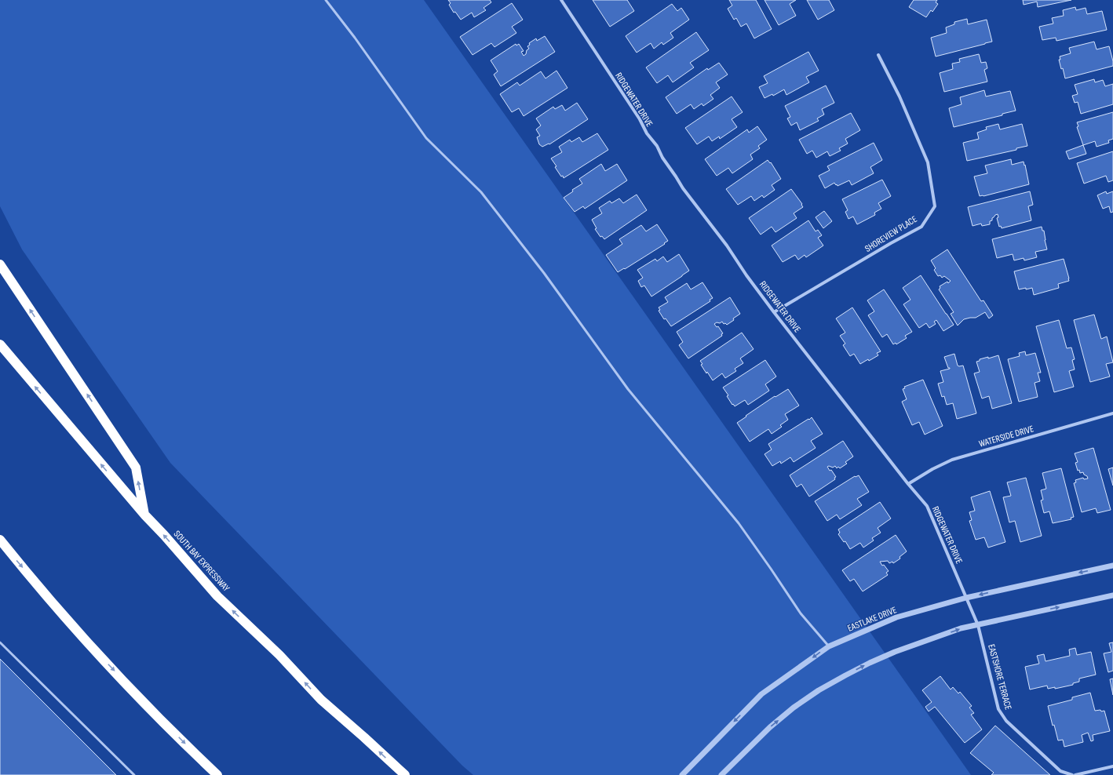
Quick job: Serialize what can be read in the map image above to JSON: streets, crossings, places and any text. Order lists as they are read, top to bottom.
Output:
{
  "streets": {
    "highway": ["SOUTH BAY EXPRESSWAY"],
    "street": [
      "RIDGEWATER DRIVE",
      "SHOREVIEW PLACE",
      "WATERSIDE DRIVE",
      "EASTLAKE DRIVE",
      "EASTSHORE TERRACE"
    ]
  },
  "crossings": [
    ["RIDGEWATER DRIVE", "SHOREVIEW PLACE"],
    ["RIDGEWATER DRIVE", "WATERSIDE DRIVE"],
    ["RIDGEWATER DRIVE", "EASTLAKE DRIVE"],
    ["RIDGEWATER DRIVE", "EASTSHORE TERRACE"]
  ]
}
